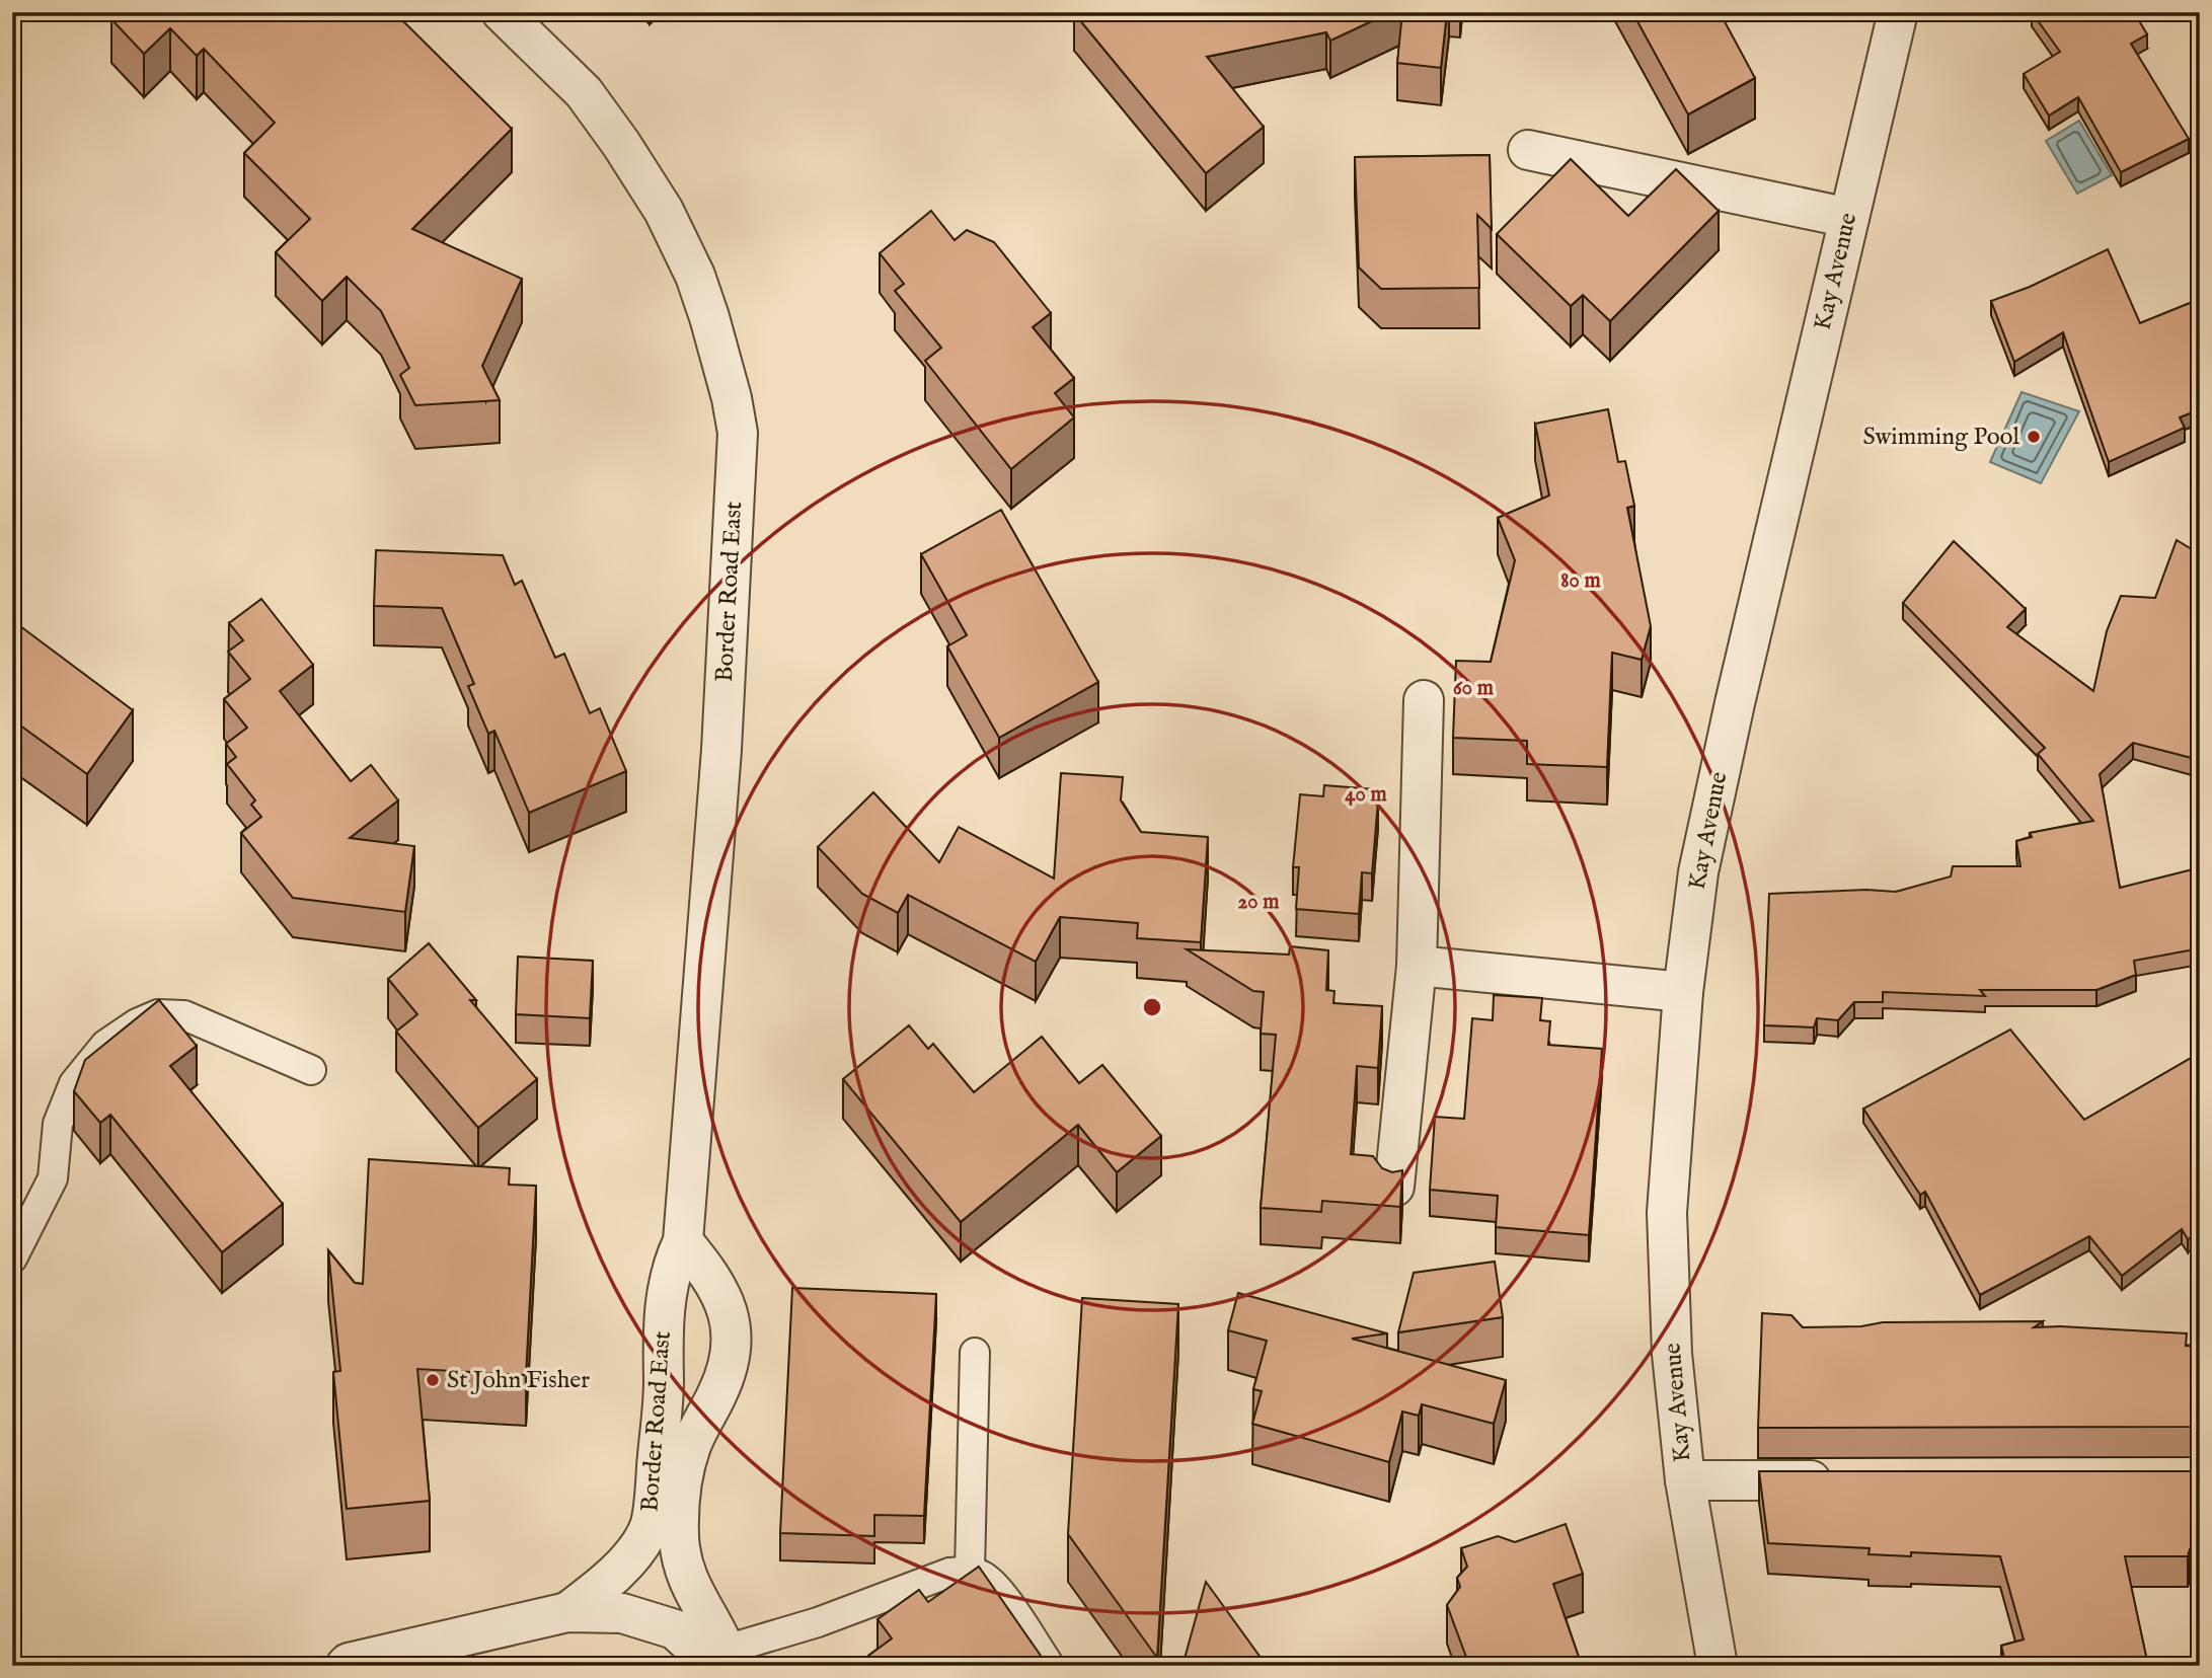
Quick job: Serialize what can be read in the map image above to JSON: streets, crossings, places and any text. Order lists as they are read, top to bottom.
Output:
{
  "streets": {
    "street": ["Kay Avenue", "Border Road East"]
  },
  "places": ["Swimming Pool", "St John Fisher"],
  "rings": [
    "80 m",
    "60 m",
    "40 m",
    "20 m"
  ]
}
